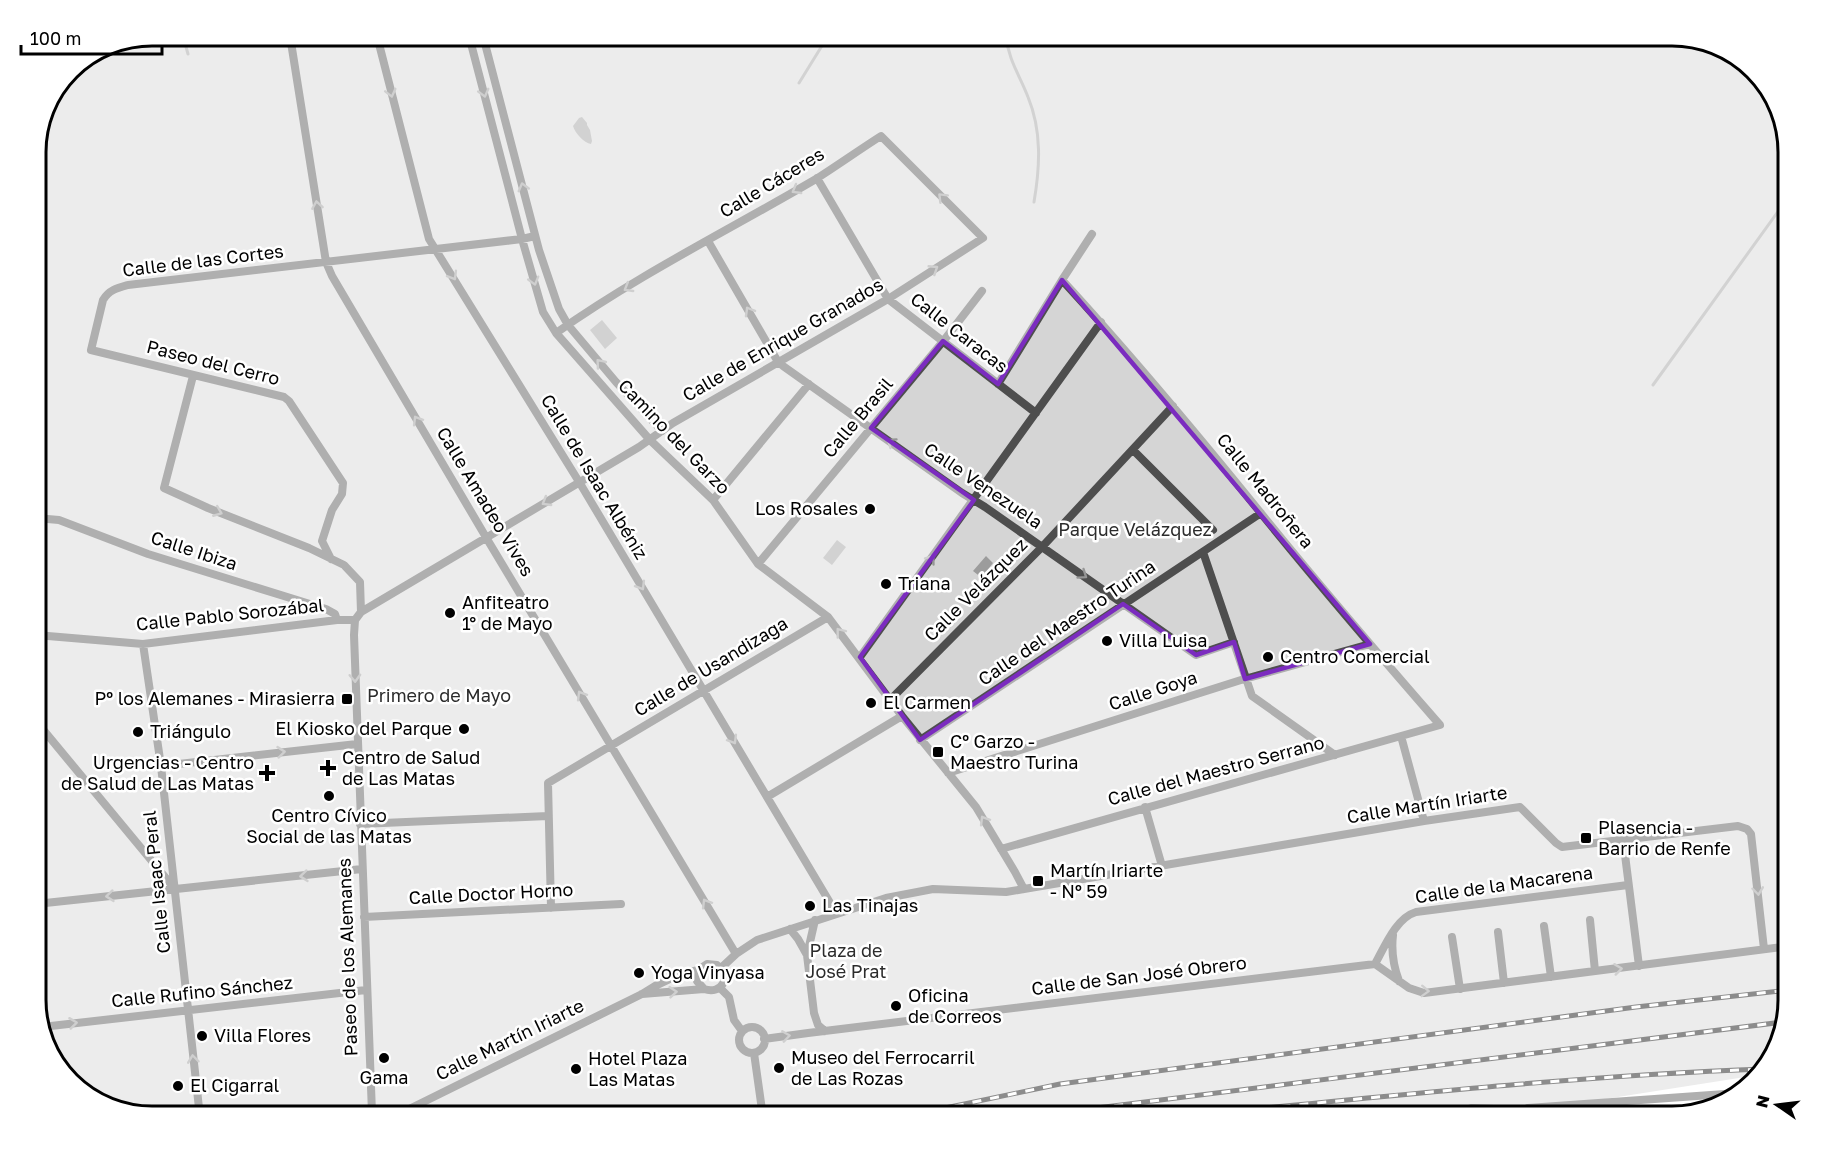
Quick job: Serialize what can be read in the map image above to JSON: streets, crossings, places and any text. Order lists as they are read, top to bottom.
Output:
{
  "streets": {
    "street": [
      "Calle Cáceres",
      "Calle de las Cortes",
      "Calle Caracas",
      "Calle de Enrique Granados",
      "Paseo del Cerro",
      "Calle Brasil",
      "Camino del Garzo",
      "Calle de Isaac Albéniz",
      "Calle Venezuela",
      "Calle Madroñera",
      "Calle Amadeo Vives",
      "Calle Ibiza",
      "Calle Velázquez",
      "Calle Pablo Sorozábal",
      "Calle del Maestro Turina",
      "Calle de Usandizaga",
      "Calle Goya",
      "Calle del Maestro Serrano",
      "Calle Martín Iriarte",
      "Calle Isaac Peral",
      "Calle de la Macarena",
      "Calle Doctor Horno",
      "Paseo de los Alemanes",
      "Calle de San José Obrero",
      "Calle Rufino Sánchez"
    ]
  },
  "crossings": [
    ["Calle Cáceres", "Calle Caracas"],
    ["Calle Cáceres", "Calle de Enrique Granados"],
    ["Calle Cáceres", "Camino del Garzo"],
    ["Calle de las Cortes", "Paseo del Cerro"],
    ["Calle de las Cortes", "Calle Amadeo Vives"],
    ["Calle Caracas", "Calle de Enrique Granados"],
    ["Calle Caracas", "Calle Brasil"],
    ["Calle de Enrique Granados", "Camino del Garzo"],
    ["Calle de Enrique Granados", "Calle de Isaac Albéniz"],
    ["Calle de Enrique Granados", "Calle Venezuela"],
    ["Calle de Enrique Granados", "Calle Amadeo Vives"],
    ["Calle de Enrique Granados", "Calle Pablo Sorozábal"],
    ["Calle de Enrique Granados", "Paseo de los Alemanes"],
    ["Paseo del Cerro", "Paseo de los Alemanes"],
    ["Calle Brasil", "Camino del Garzo"],
    ["Calle Brasil", "Calle Venezuela"],
    ["Camino del Garzo", "Calle Velázquez"],
    ["Camino del Garzo", "Calle del Maestro Turina"],
    ["Camino del Garzo", "Calle de Usandizaga"],
    ["Camino del Garzo", "Calle Goya"],
    ["Camino del Garzo", "Calle del Maestro Serrano"],
    ["Camino del Garzo", "Calle Martín Iriarte"],
    ["Calle de Isaac Albéniz", "Calle de Usandizaga"],
    ["Calle de Isaac Albéniz", "Calle Martín Iriarte"],
    ["Calle Venezuela", "Calle Velázquez"],
    ["Calle Venezuela", "Calle del Maestro Turina"],
    ["Calle Madroñera", "Calle Velázquez"],
    ["Calle Madroñera", "Calle del Maestro Turina"],
    ["Calle Madroñera", "Calle Goya"],
    ["Calle Madroñera", "Calle del Maestro Serrano"],
    ["Calle Amadeo Vives", "Calle de Usandizaga"],
    ["Calle Amadeo Vives", "Calle Martín Iriarte"],
    ["Calle Ibiza", "Calle Pablo Sorozábal"],
    ["Calle Pablo Sorozábal", "Calle Isaac Peral"],
    ["Calle Pablo Sorozábal", "Paseo de los Alemanes"],
    ["Calle Isaac Peral", "Calle Rufino Sánchez"],
    ["Calle de la Macarena", "Calle de San José Obrero"],
    ["Calle Doctor Horno", "Paseo de los Alemanes"],
    ["Paseo de los Alemanes", "Calle Rufino Sánchez"]
  ],
  "one_way": [
    "Calle Cáceres",
    "Calle de Isaac Albéniz",
    "Calle Amadeo Vives",
    "Calle Rufino Sánchez"
  ],
  "parks": ["Parque Velázquez", "Primero de Mayo", "Plaza de José Prat"],
  "places": {
    "other": [
      "Los Rosales",
      "Triana",
      "Anfiteatro 1° de Mayo",
      "Villa Luisa",
      "Centro Comercial",
      "El Carmen",
      "El Kiosko del Parque",
      "Triángulo",
      "Centro Cívico Social de las Matas",
      "Las Tinajas",
      "Yoga Vinyasa",
      "Oficina de Correos",
      "Villa Flores",
      "Gama",
      "Museo del Ferrocarril de Las Rozas",
      "Hotel Plaza Las Matas",
      "El Cigarral"
    ],
    "transit": [
      "Pº los Alemanes - Mirasierra",
      "Cº Garzo - Maestro Turina",
      "Plasencia - Barrio de Renfe",
      "Martín Iriarte - Nº 59"
    ],
    "health": ["Centro de Salud de Las Matas", "Urgencias - Centro de Salud de Las Matas"]
  },
  "scale_bar": "100 m",
  "north": "left"
}
